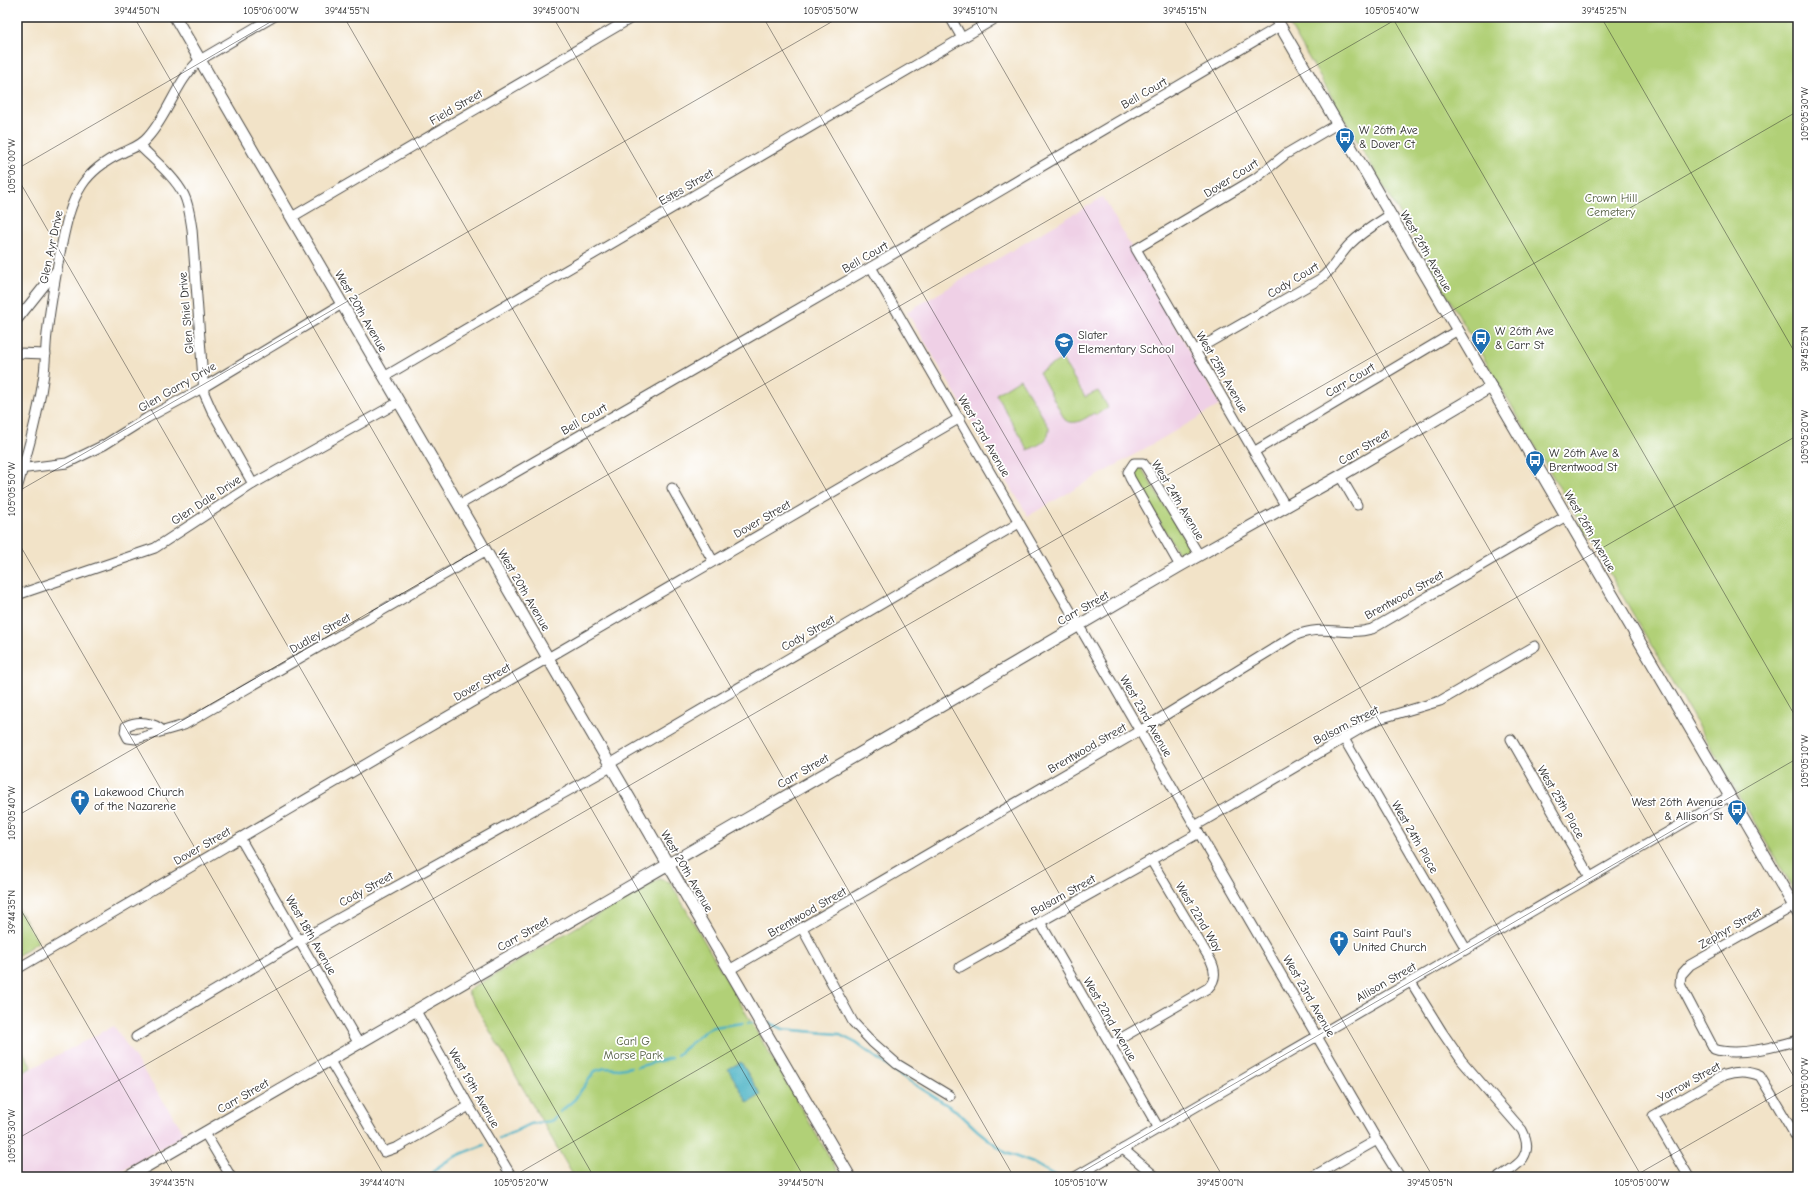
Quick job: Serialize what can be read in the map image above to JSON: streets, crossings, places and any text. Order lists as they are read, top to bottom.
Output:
{
  "streets": {
    "street": [
      "Bell Court",
      "Field Street",
      "Dover Court",
      "Estes Street",
      "Glen Ayr Drive",
      "West 26th Avenue",
      "Cody Court",
      "West 20th Avenue",
      "Glen Shiel Drive",
      "West 25th Avenue",
      "Carr Court",
      "Glen Garry Drive",
      "West 23rd Avenue",
      "Carr Street",
      "Glen Dale Drive",
      "West 24th Avenue",
      "Dover Street",
      "Brentwood Street",
      "Dudley Street",
      "Cody Street",
      "Balsam Street",
      "West 25th Place",
      "West 24th Place",
      "West 22nd Way",
      "Zephyr Street",
      "West 18th Avenue",
      "Allison Street",
      "West 22nd Avenue",
      "Yarrow Street",
      "West 19th Avenue"
    ]
  },
  "crossings": [
    ["Bell Court", "West 26th Avenue"],
    ["Bell Court", "West 20th Avenue"],
    ["Bell Court", "West 23rd Avenue"],
    ["Field Street", "West 20th Avenue"],
    ["Dover Court", "West 26th Avenue"],
    ["Dover Court", "West 25th Avenue"],
    ["Estes Street", "West 20th Avenue"],
    ["Glen Ayr Drive", "West 20th Avenue"],
    ["Glen Ayr Drive", "Glen Shiel Drive"],
    ["Glen Ayr Drive", "Glen Garry Drive"],
    ["West 26th Avenue", "Cody Court"],
    ["West 26th Avenue", "Carr Court"],
    ["West 26th Avenue", "Carr Street"],
    ["West 26th Avenue", "Brentwood Street"],
    ["West 26th Avenue", "Zephyr Street"],
    ["West 26th Avenue", "Allison Street"],
    ["Cody Court", "West 25th Avenue"],
    ["West 20th Avenue", "Glen Garry Drive"],
    ["West 20th Avenue", "Carr Street"],
    ["West 20th Avenue", "Glen Dale Drive"],
    ["West 20th Avenue", "Dover Street"],
    ["West 20th Avenue", "Brentwood Street"],
    ["West 20th Avenue", "Dudley Street"],
    ["West 20th Avenue", "Cody Street"],
    ["Glen Shiel Drive", "Glen Garry Drive"],
    ["Glen Shiel Drive", "Glen Dale Drive"],
    ["West 25th Avenue", "Carr Court"],
    ["West 25th Avenue", "Carr Street"],
    ["West 23rd Avenue", "Carr Street"],
    ["West 23rd Avenue", "Dover Street"],
    ["West 23rd Avenue", "Brentwood Street"],
    ["West 23rd Avenue", "Cody Street"],
    ["West 23rd Avenue", "Balsam Street"],
    ["West 23rd Avenue", "Allison Street"],
    ["Carr Street", "West 24th Avenue"],
    ["Carr Street", "West 18th Avenue"],
    ["Carr Street", "West 19th Avenue"],
    ["Dover Street", "West 18th Avenue"],
    ["Cody Street", "West 18th Avenue"],
    ["Balsam Street", "West 24th Place"],
    ["Balsam Street", "West 22nd Way"],
    ["Balsam Street", "West 22nd Avenue"],
    ["West 25th Place", "Allison Street"],
    ["West 24th Place", "Allison Street"],
    ["West 22nd Way", "West 22nd Avenue"],
    ["Zephyr Street", "Yarrow Street"],
    ["Allison Street", "West 22nd Avenue"]
  ],
  "parks": ["Crown Hill Cemetery", "Carl G Morse Park"],
  "places": {
    "bus stop": [
      "W 26th Ave & Dover Ct",
      "W 26th Ave & Carr St",
      "W 26th Ave & Brentwood St",
      "West 26th Avenue & Allison St"
    ],
    "school or university": ["Slater Elementary School"],
    "church": ["Lakewood Church of the Nazarene", "Saint Paul's United Church"]
  },
  "coordinates": [
    "39°44'50\"N",
    "105°06'00\"W",
    "39°44'55\"N",
    "39°45'00\"N",
    "105°05'50\"W",
    "39°45'10\"N",
    "39°45'15\"N",
    "105°05'40\"W",
    "39°45'25\"N",
    "105°05'30\"W",
    "105°05'20\"W",
    "105°05'10\"W",
    "39°44'35\"N",
    "105°05'00\"W",
    "39°44'40\"N",
    "39°45'05\"N"
  ]
}
